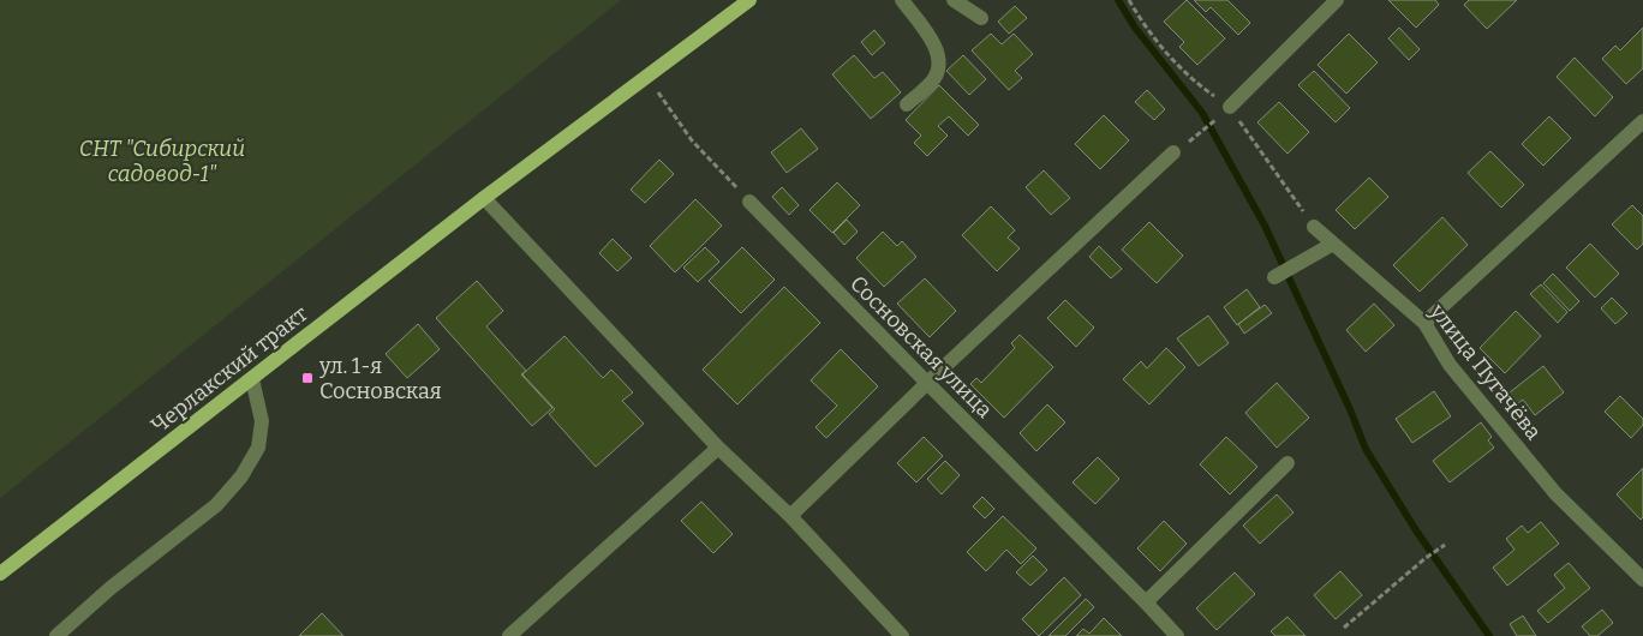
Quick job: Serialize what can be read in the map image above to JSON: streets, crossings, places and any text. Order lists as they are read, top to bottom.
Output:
{
  "streets": {
    "main road": ["Черлакский тракт"],
    "street": ["Сосновская улица", "улица Пугачёва"]
  },
  "parks": ["СНТ \"Сибирский садовод-1\""],
  "places": {
    "transit": ["ул. 1-я Сосновская"]
  }
}
